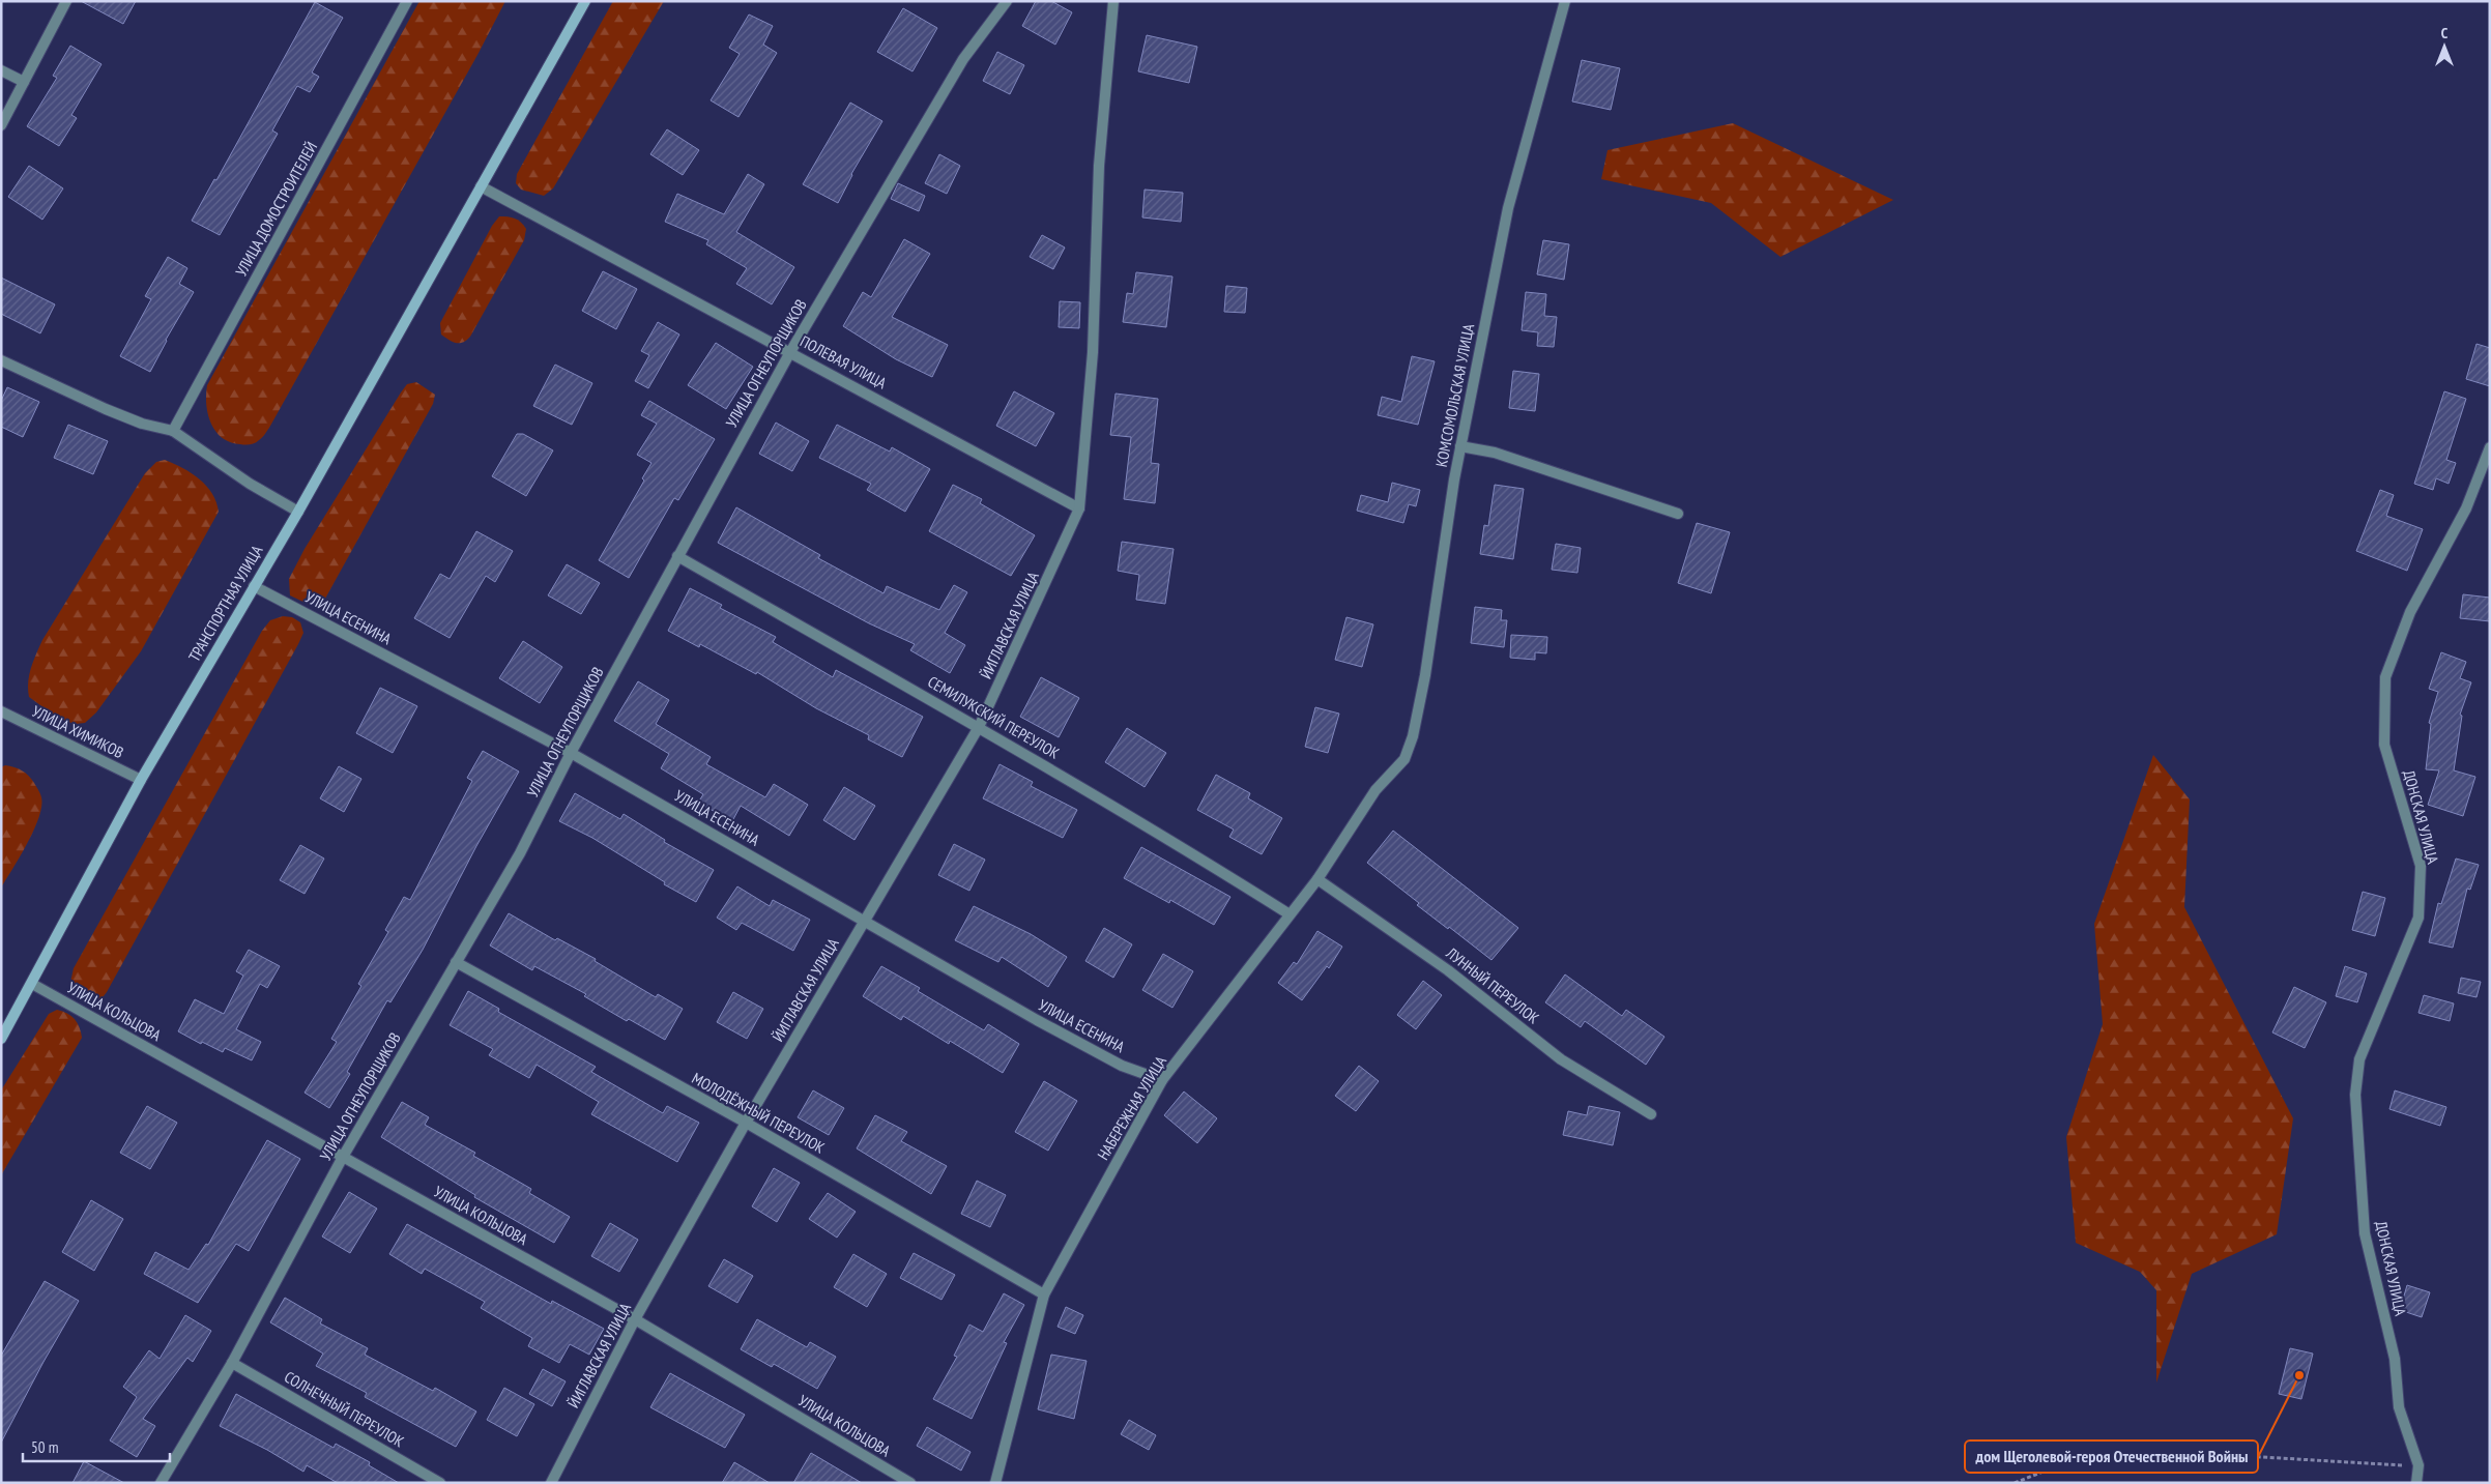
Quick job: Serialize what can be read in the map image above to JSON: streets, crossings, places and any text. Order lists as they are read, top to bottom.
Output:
{
  "streets": {
    "main road": ["ТРАНСПОРТНАЯ УЛИЦА"],
    "street": [
      "УЛИЦА ДОМОСТРОИТЕЛЕЙ",
      "ПОЛЕВАЯ УЛИЦА",
      "УЛИЦА ОГНЕУПОРЩИКОВ",
      "КОМСОМОЛЬСКАЯ УЛИЦА",
      "УЛИЦА ЕСЕНИНА",
      "ЙИГЛАВСКАЯ УЛИЦА",
      "СЕМИЛУКСКИЙ ПЕРЕУЛОК",
      "УЛИЦА ХИМИКОВ",
      "ДОНСКАЯ УЛИЦА",
      "ЛУННЫЙ ПЕРЕУЛОК",
      "УЛИЦА КОЛЬЦОВА",
      "НАБЕРЕЖНАЯ УЛИЦА",
      "МОЛОДЁЖНЫЙ ПЕРЕУЛОК",
      "СОЛНЕЧНЫЙ ПЕРЕУЛОК"
    ]
  },
  "crossings": [
    ["ПОЛЕВАЯ УЛИЦА", "УЛИЦА ОГНЕУПОРЩИКОВ"],
    ["ПОЛЕВАЯ УЛИЦА", "ТРАНСПОРТНАЯ УЛИЦА"],
    ["ПОЛЕВАЯ УЛИЦА", "ЙИГЛАВСКАЯ УЛИЦА"],
    ["УЛИЦА ОГНЕУПОРЩИКОВ", "УЛИЦА ЕСЕНИНА"],
    ["УЛИЦА ОГНЕУПОРЩИКОВ", "СЕМИЛУКСКИЙ ПЕРЕУЛОК"],
    ["УЛИЦА ОГНЕУПОРЩИКОВ", "УЛИЦА КОЛЬЦОВА"],
    ["УЛИЦА ОГНЕУПОРЩИКОВ", "МОЛОДЁЖНЫЙ ПЕРЕУЛОК"],
    ["УЛИЦА ОГНЕУПОРЩИКОВ", "СОЛНЕЧНЫЙ ПЕРЕУЛОК"],
    ["КОМСОМОЛЬСКАЯ УЛИЦА", "НАБЕРЕЖНАЯ УЛИЦА"],
    ["ТРАНСПОРТНАЯ УЛИЦА", "УЛИЦА ЕСЕНИНА"],
    ["ТРАНСПОРТНАЯ УЛИЦА", "УЛИЦА ХИМИКОВ"],
    ["ТРАНСПОРТНАЯ УЛИЦА", "УЛИЦА КОЛЬЦОВА"],
    ["УЛИЦА ЕСЕНИНА", "ЙИГЛАВСКАЯ УЛИЦА"],
    ["УЛИЦА ЕСЕНИНА", "НАБЕРЕЖНАЯ УЛИЦА"],
    ["ЙИГЛАВСКАЯ УЛИЦА", "СЕМИЛУКСКИЙ ПЕРЕУЛОК"],
    ["ЙИГЛАВСКАЯ УЛИЦА", "УЛИЦА КОЛЬЦОВА"],
    ["ЙИГЛАВСКАЯ УЛИЦА", "МОЛОДЁЖНЫЙ ПЕРЕУЛОК"],
    ["СЕМИЛУКСКИЙ ПЕРЕУЛОК", "НАБЕРЕЖНАЯ УЛИЦА"],
    ["ЛУННЫЙ ПЕРЕУЛОК", "НАБЕРЕЖНАЯ УЛИЦА"],
    ["НАБЕРЕЖНАЯ УЛИЦА", "МОЛОДЁЖНЫЙ ПЕРЕУЛОК"]
  ],
  "places": ["дом Щеголевой-героя Отечественной Войны"],
  "scale_bar": "50 m",
  "north": "top"
}
